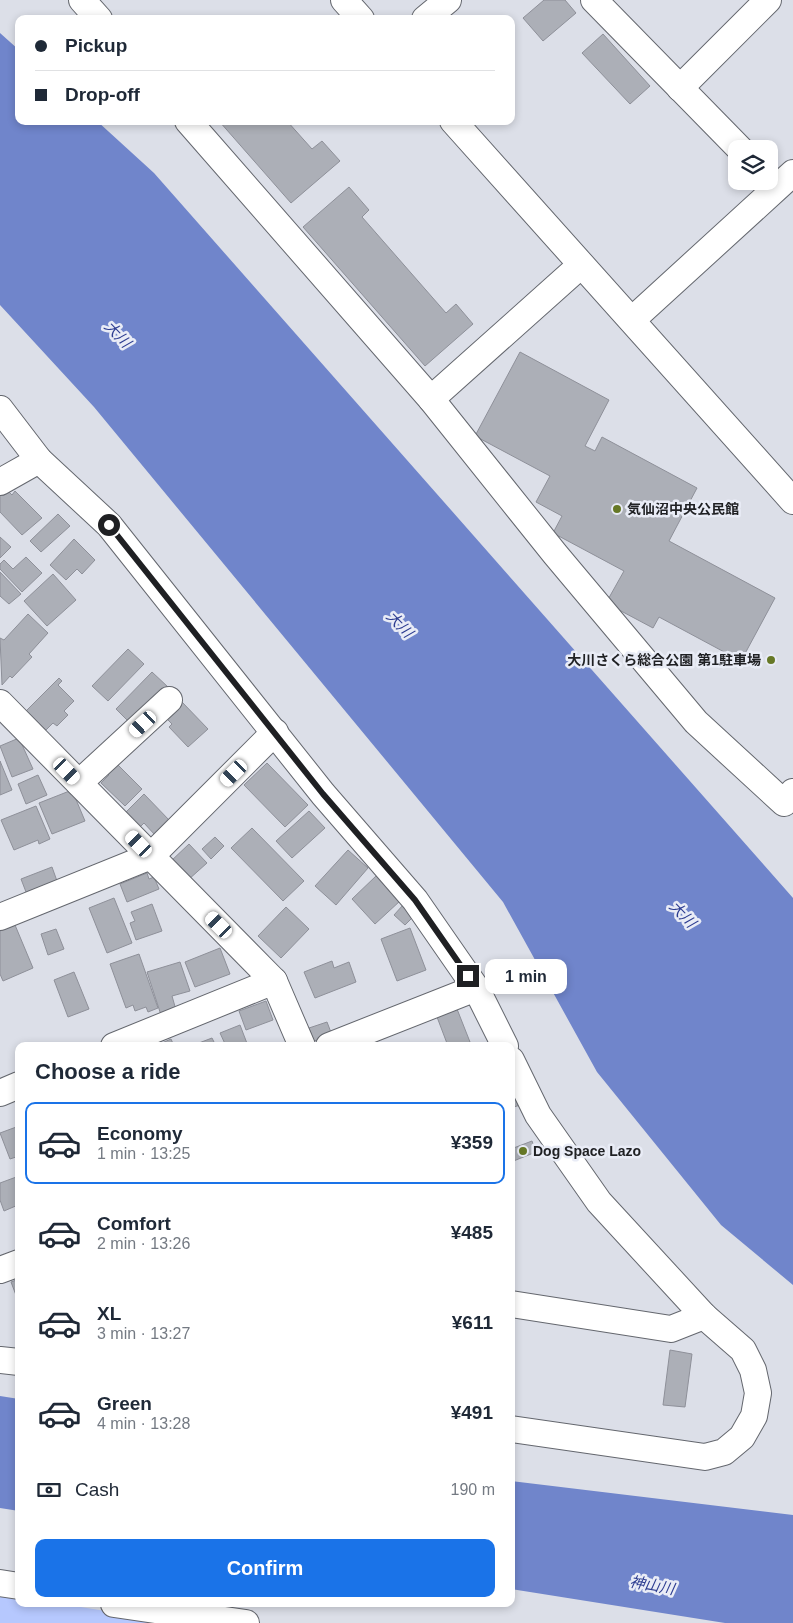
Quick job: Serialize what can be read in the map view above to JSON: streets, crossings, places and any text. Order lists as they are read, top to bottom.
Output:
{
  "water": ["大川", "神山川"],
  "places": ["気仙沼中央公民館", "大川さくら総合公園 第1駐車場", "Dog Space Lazo"],
  "page": {
    "banner": ["Pickup", "Drop-off"],
    "bubble": "1 min",
    "heading": "Choose a ride",
    "list": [
      {
        "name": "Economy",
        "note": "1 min · 13:25",
        "value": "¥359"
      },
      {
        "name": "Comfort",
        "note": "2 min · 13:26",
        "value": "¥485"
      },
      {
        "name": "XL",
        "note": "3 min · 13:27",
        "value": "¥611"
      },
      {
        "name": "Green",
        "note": "4 min · 13:28",
        "value": "¥491"
      }
    ],
    "pay": ["Cash", "190 m"],
    "buttons": "Confirm"
  }
}
